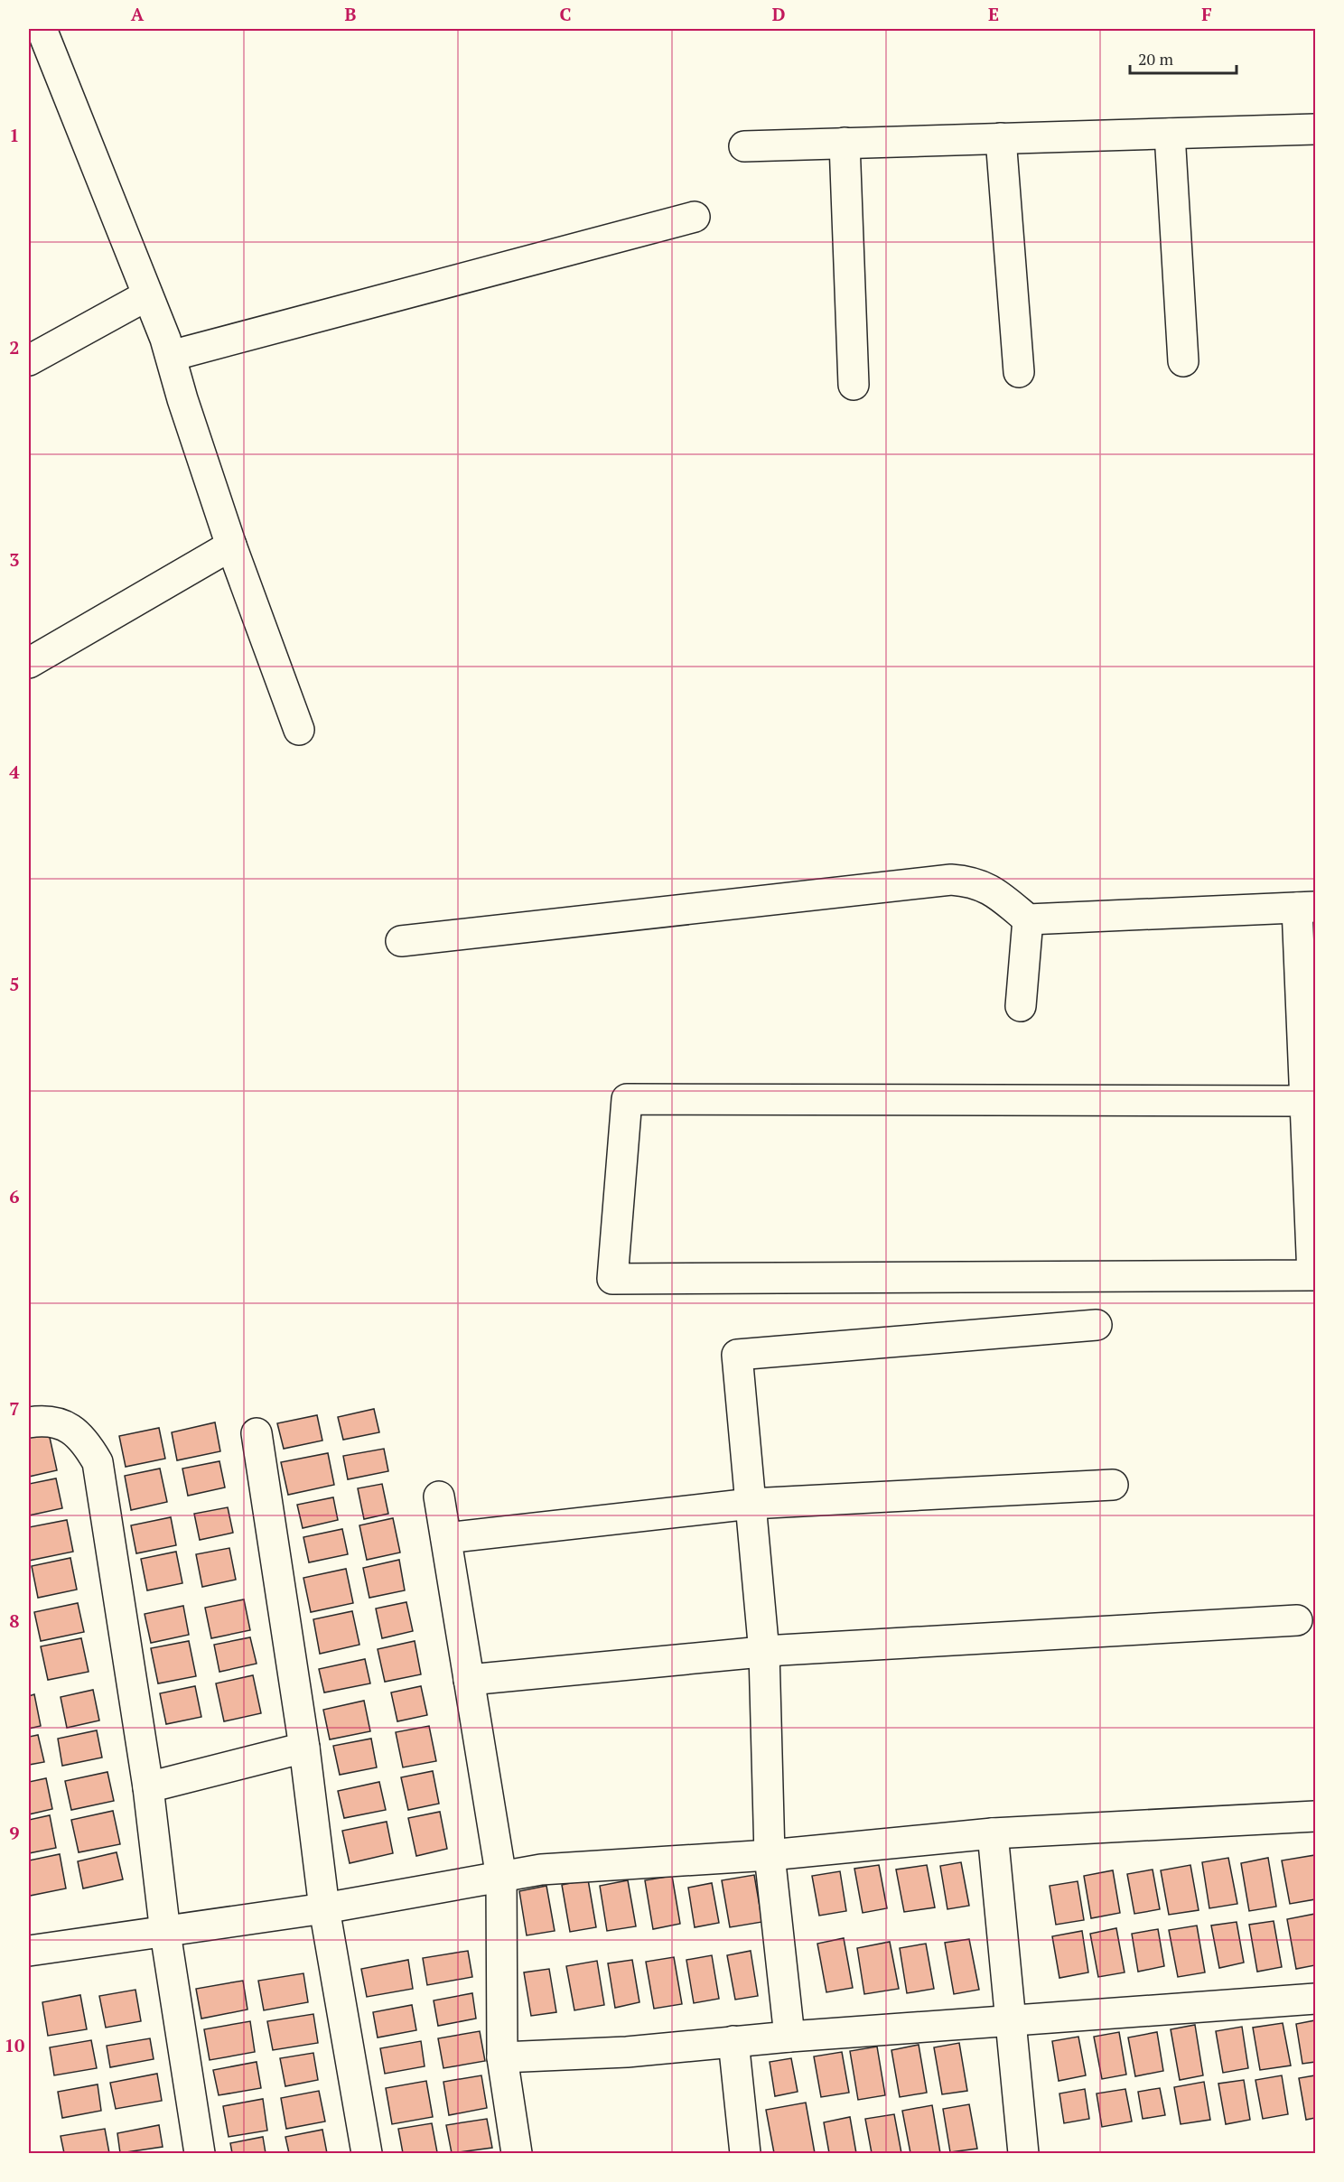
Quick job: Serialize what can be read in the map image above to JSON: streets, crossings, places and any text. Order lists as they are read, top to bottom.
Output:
{
  "scale_bar": "20 m",
  "grid": {
    "columns": [
      "A",
      "B",
      "C",
      "D",
      "E",
      "F"
    ],
    "rows": [
      "1",
      "2",
      "3",
      "4",
      "5",
      "6",
      "7",
      "8",
      "9",
      "10"
    ]
  }
}
